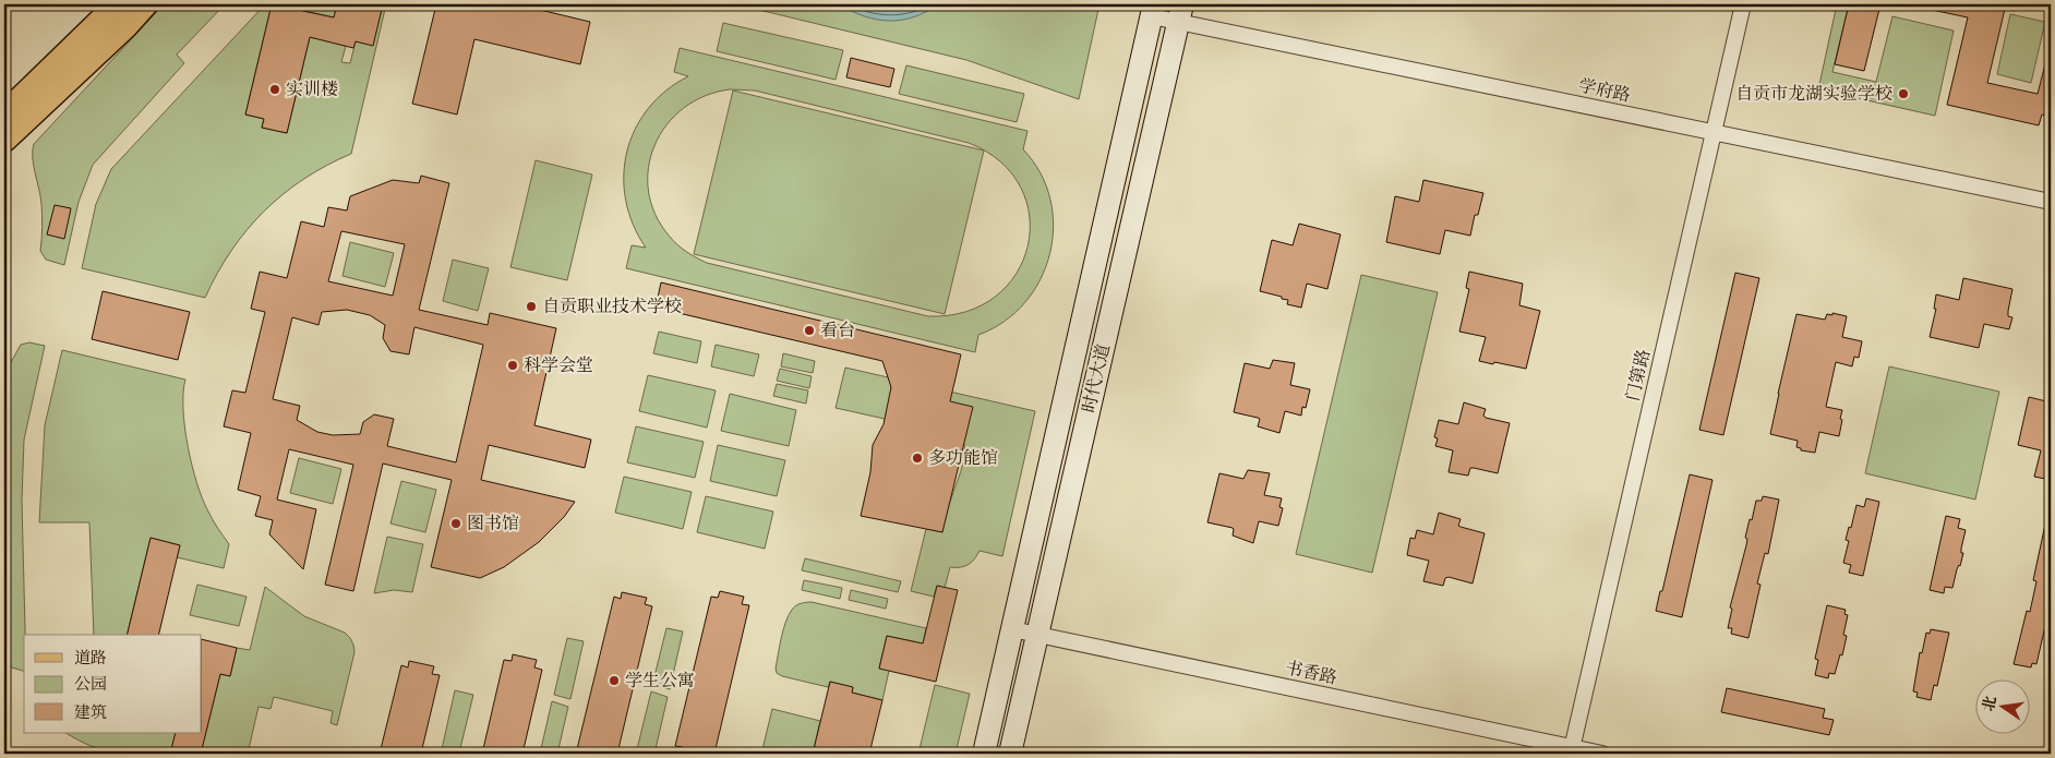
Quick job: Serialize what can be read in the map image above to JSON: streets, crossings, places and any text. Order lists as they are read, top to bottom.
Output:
{
  "streets": {
    "main road": ["时代大道"],
    "street": ["学府路", "门第路", "书香路"]
  },
  "crossings": [
    ["学府路", "门第路"],
    ["学府路", "时代大道"],
    ["门第路", "书香路"],
    ["时代大道", "书香路"]
  ],
  "places": [
    "实训楼",
    "自贡市龙湖实验学校",
    "自贡职业技术学校",
    "看台",
    "科学会堂",
    "多功能馆",
    "图书馆",
    "学生公寓"
  ],
  "legend": ["道路", "公园", "建筑"],
  "north": "left"
}
